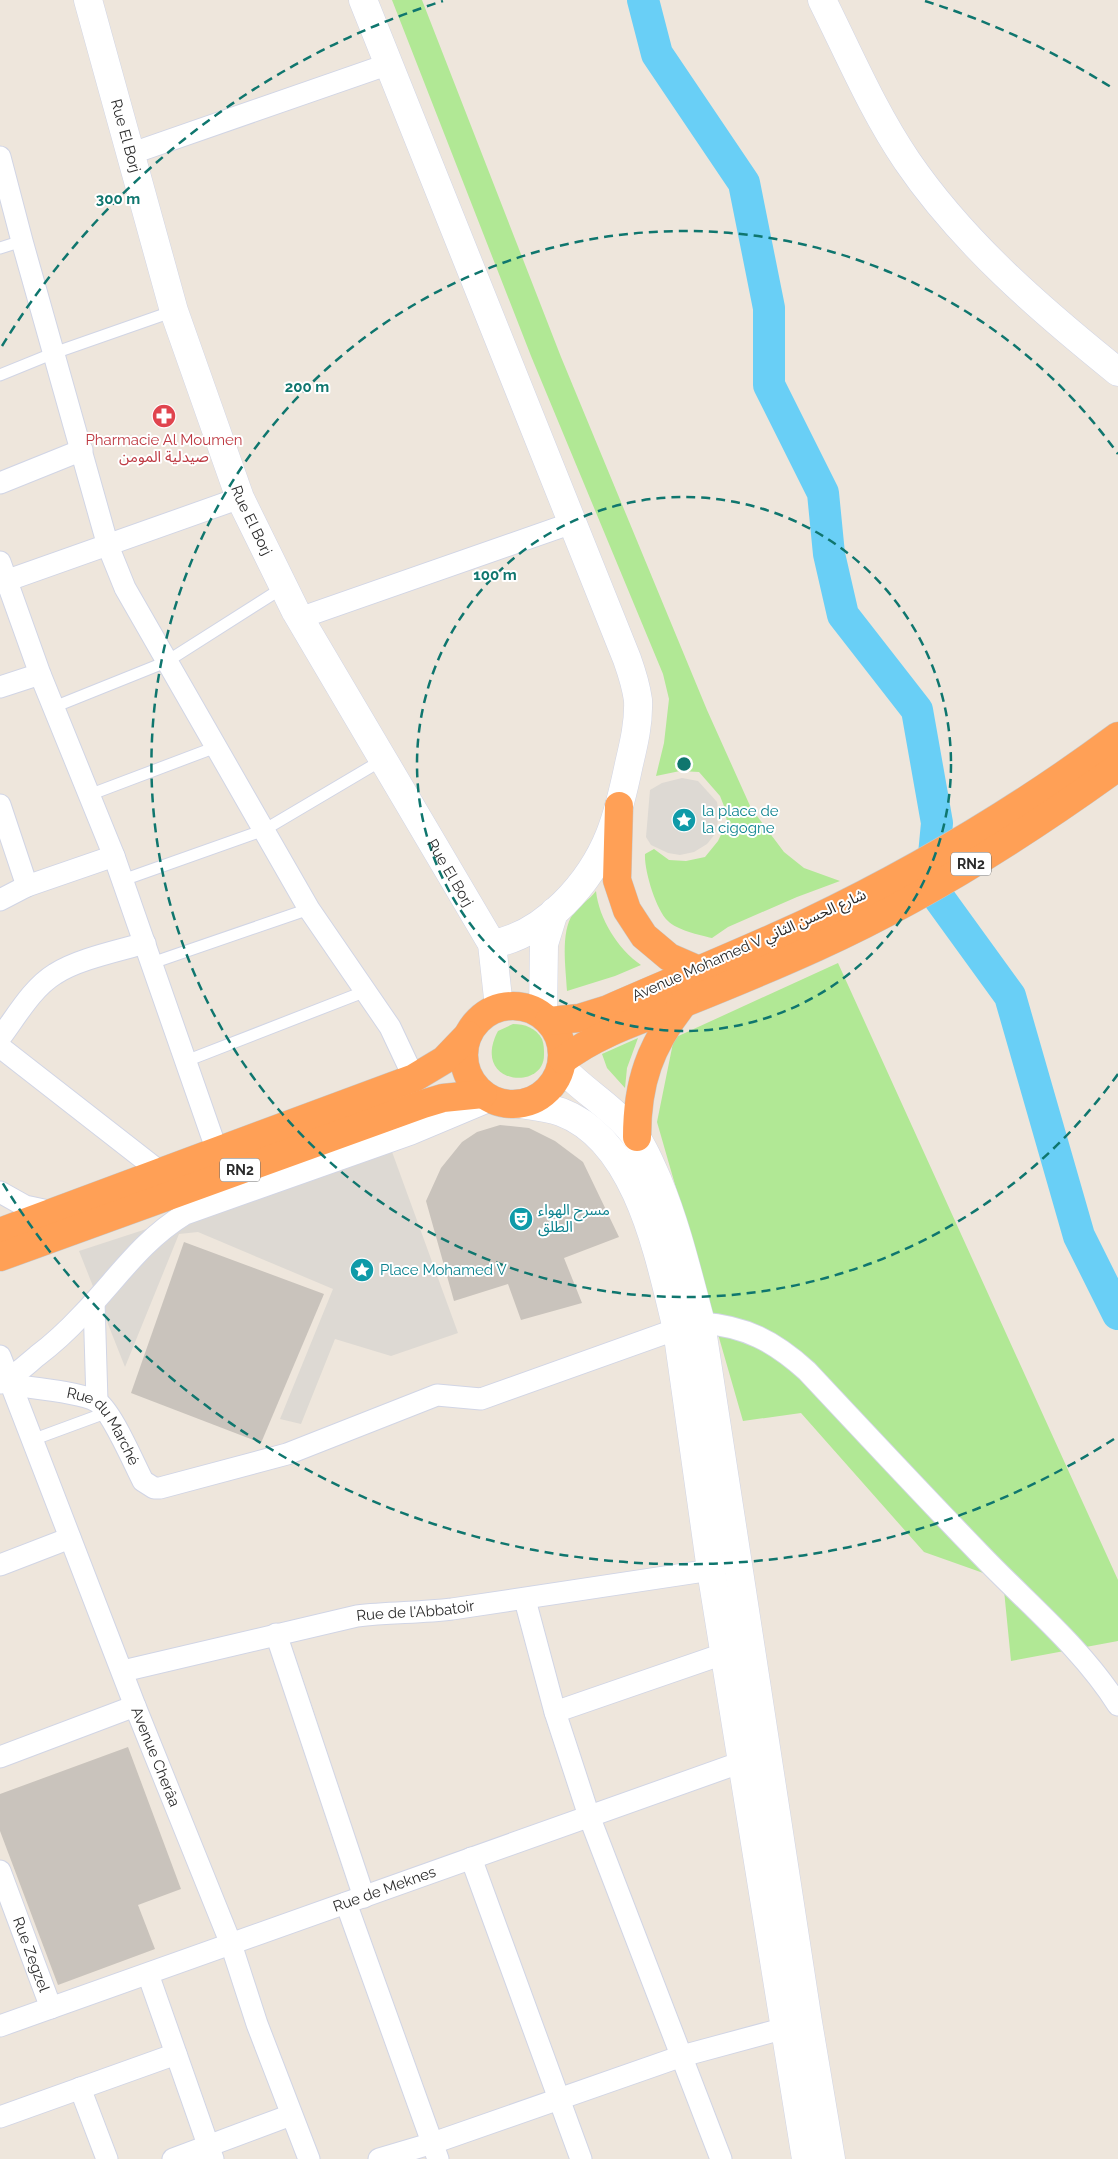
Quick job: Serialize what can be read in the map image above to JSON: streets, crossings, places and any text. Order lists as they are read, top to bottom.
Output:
{
  "streets": {
    "highway": ["RN2", "Avenue Mohamed V شارع الحسن الثاني"],
    "main road": ["Rue El Borj"],
    "street": [
      "Rue du Marché",
      "Rue de l'Abbatoir",
      "Avenue Cherâa",
      "Rue de Meknes",
      "Rue Zegzel"
    ]
  },
  "crossings": [
    ["RN2", "Avenue Mohamed V شارع الحسن الثاني"],
    ["Rue du Marché", "Avenue Cherâa"],
    ["Rue de l'Abbatoir", "Avenue Cherâa"],
    ["Avenue Cherâa", "Rue de Meknes"],
    ["Rue de Meknes", "Rue Zegzel"]
  ],
  "places": {
    "pharmacy": ["Pharmacie Al Moumen صيدلية المومن"],
    "place": ["la place de la cigogne", "Place Mohamed V"],
    "theatre": ["مسرح الهواء الطلق"]
  },
  "rings": ["300 m", "200 m", "100 m"]
}
